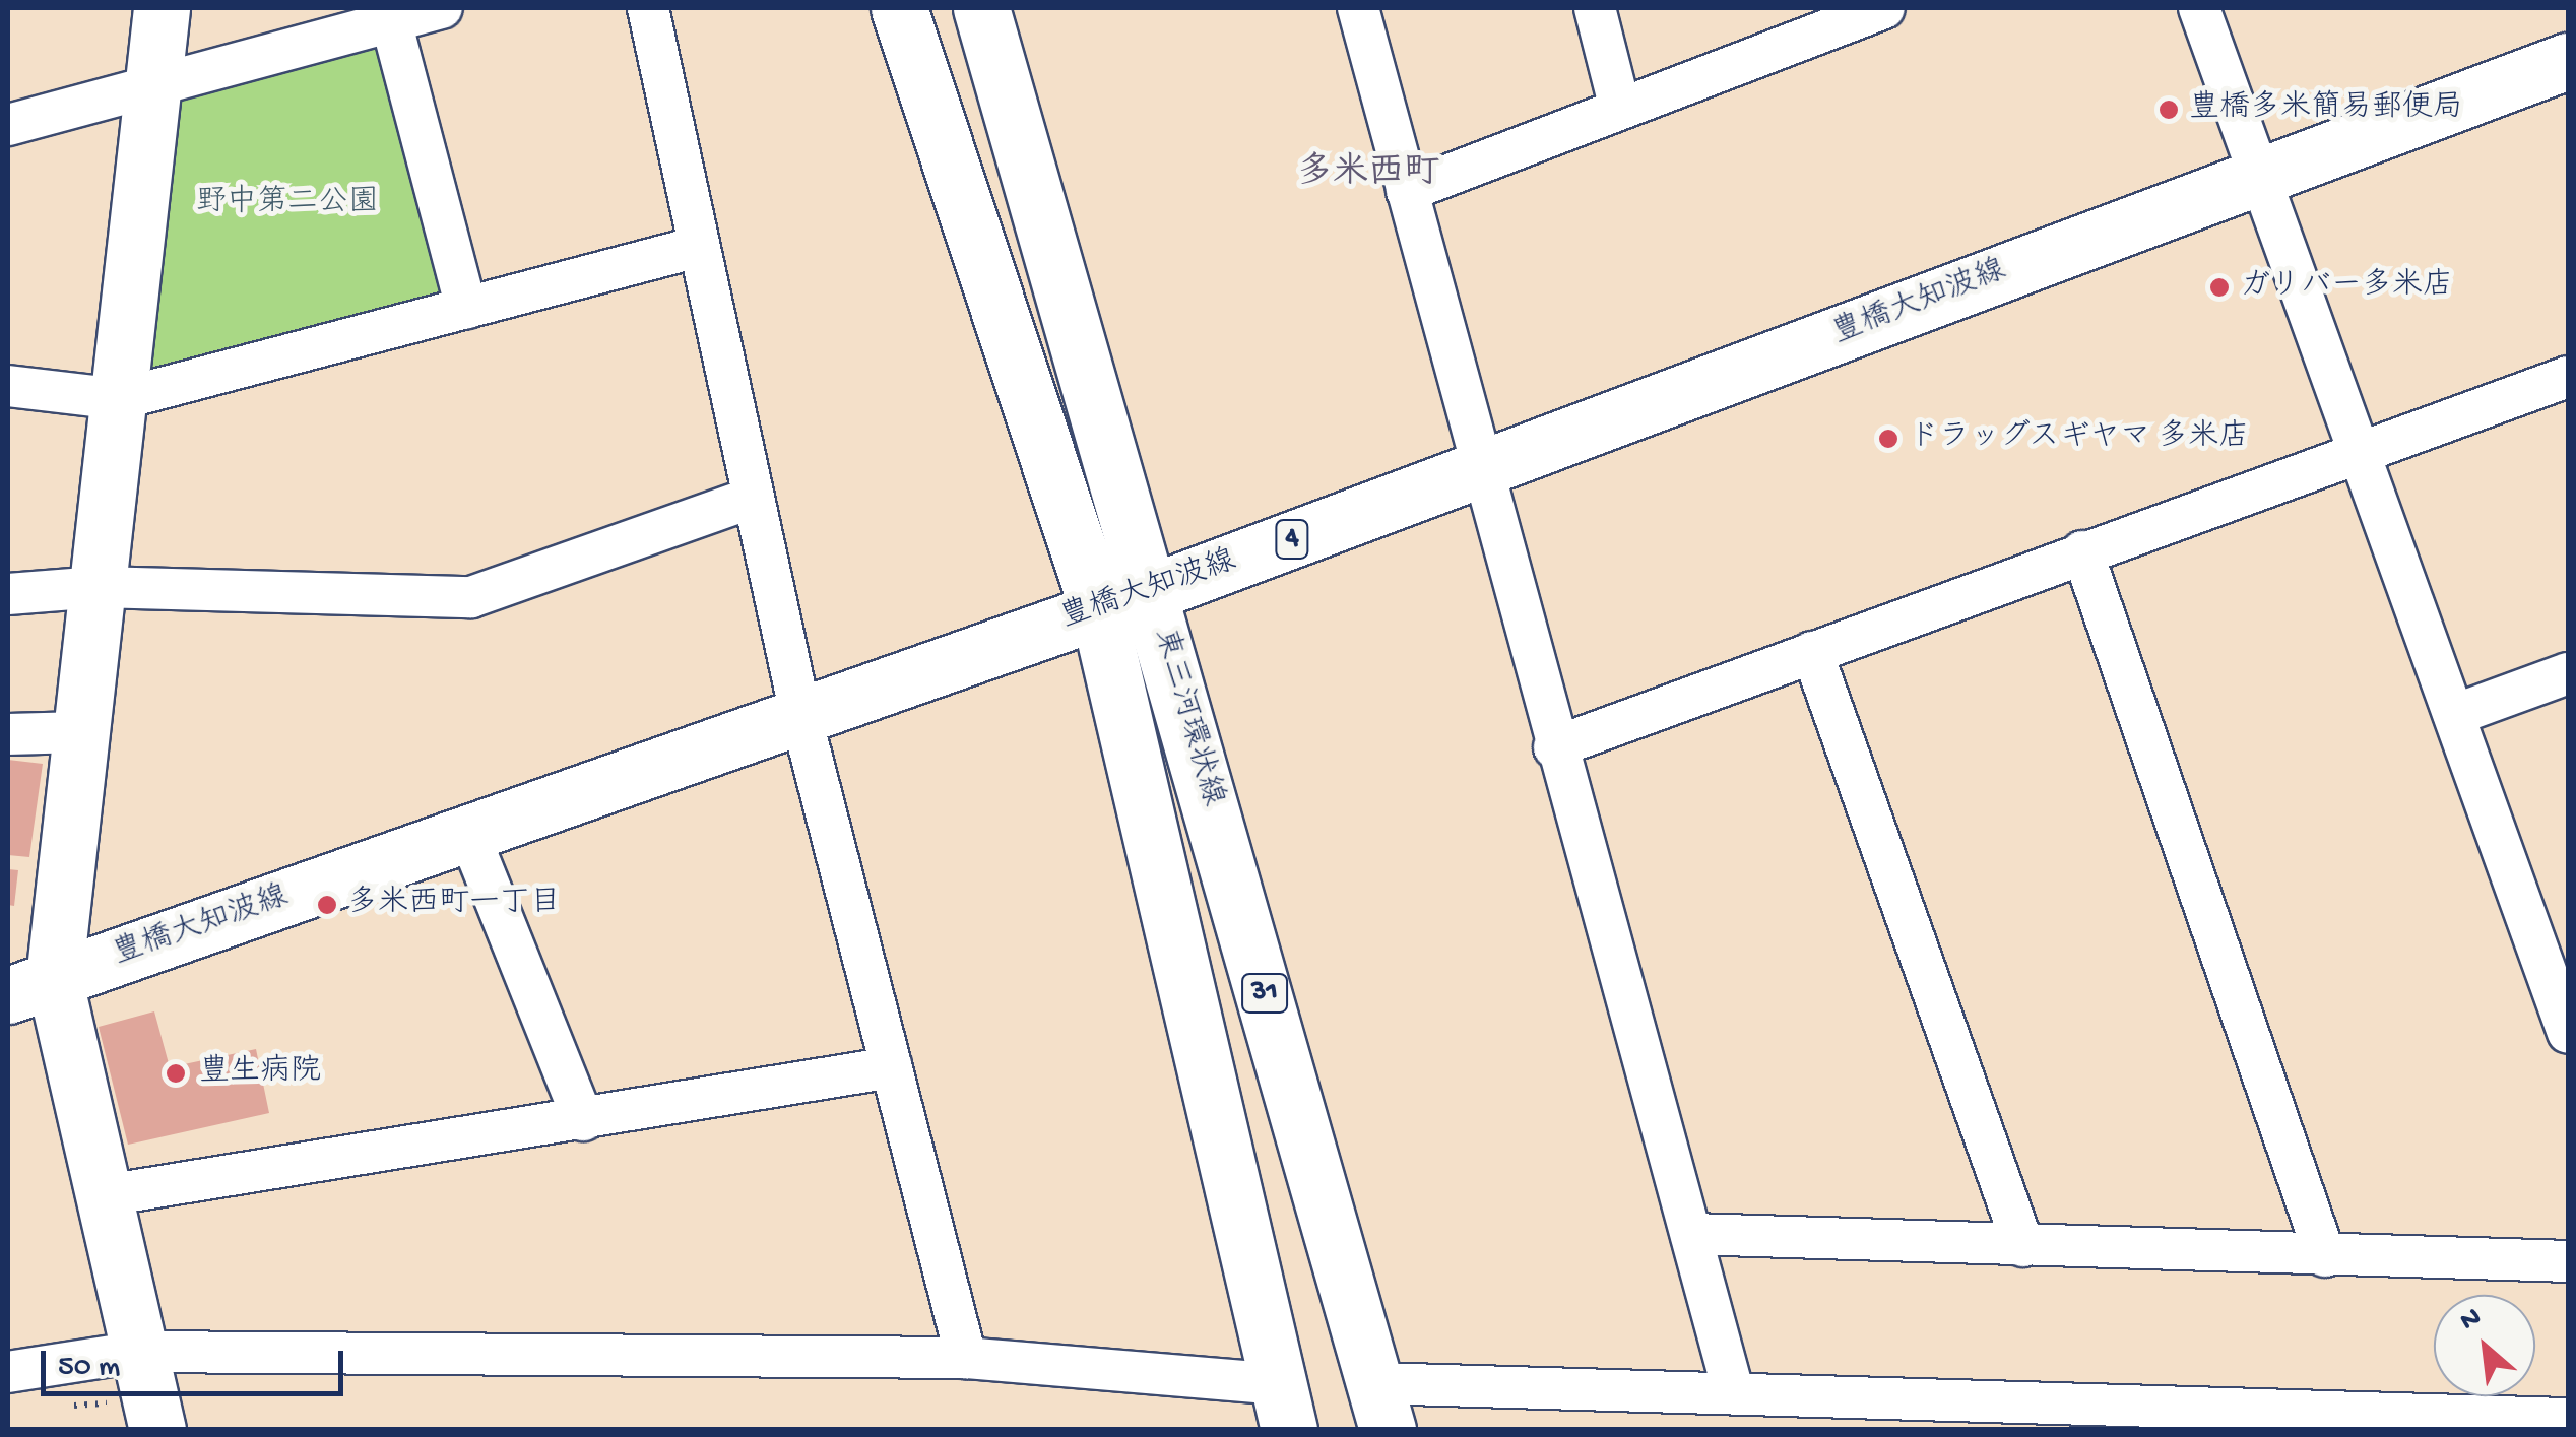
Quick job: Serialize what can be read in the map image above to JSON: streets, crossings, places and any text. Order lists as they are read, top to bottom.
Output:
{
  "streets": {
    "main road": [
      "豊橋大知波線",
      "4",
      "東三河環状線",
      "31"
    ]
  },
  "crossings": [
    ["豊橋大知波線", "東三河環状線"]
  ],
  "districts": ["多米西町"],
  "parks": ["野中第二公園"],
  "places": [
    "豊橋多米簡易郵便局",
    "ガリバー多米店",
    "ドラッグスギヤマ 多米店",
    "多米西町一丁目",
    "豊生病院"
  ],
  "scale_bar": "50 m",
  "north": "top left"
}
